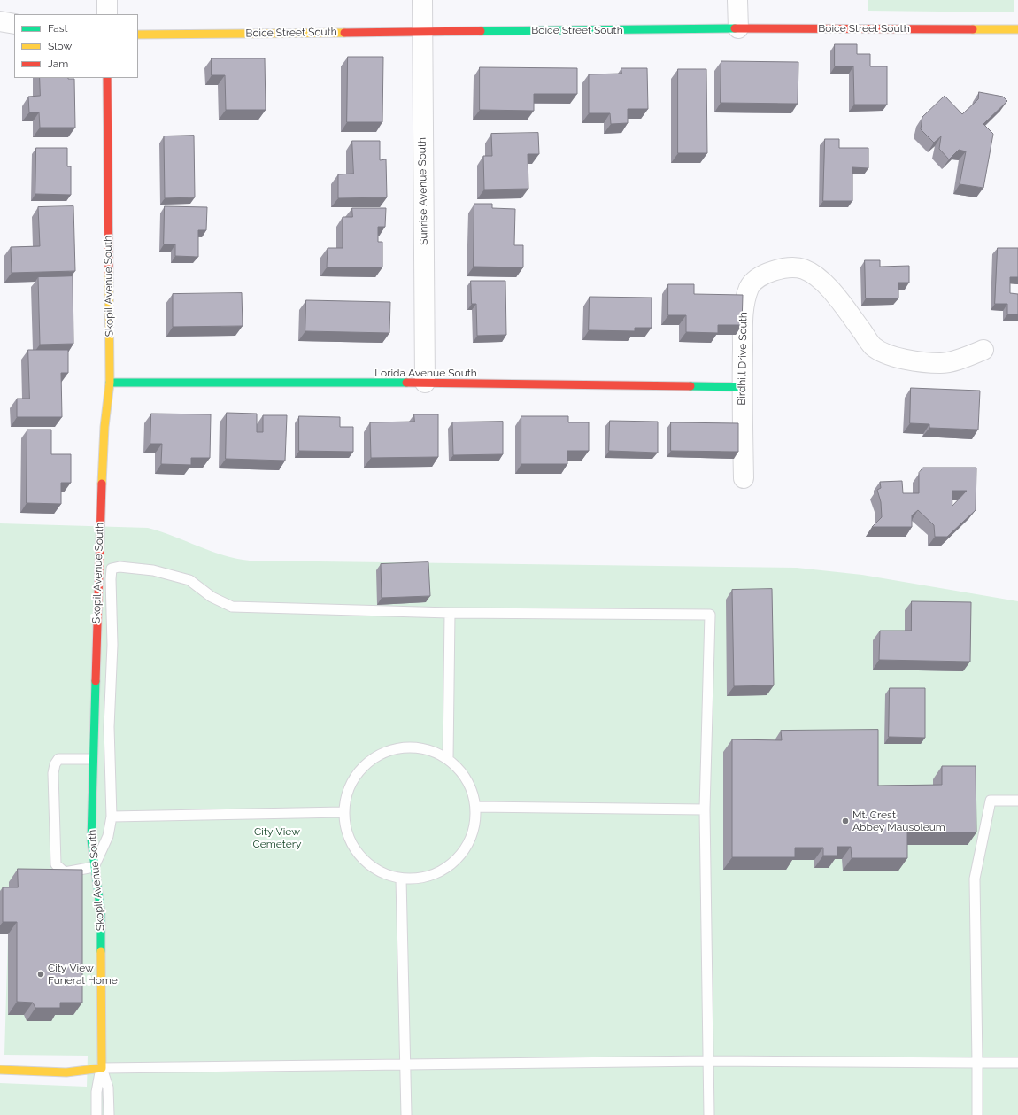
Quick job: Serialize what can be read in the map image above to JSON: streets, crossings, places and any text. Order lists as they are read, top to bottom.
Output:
{
  "streets": {
    "street": [
      "Boice Street South",
      "Sunrise Avenue South",
      "Skopil Avenue South",
      "Birdhill Drive South",
      "Lorida Avenue South"
    ]
  },
  "crossings": [
    ["Boice Street South", "Sunrise Avenue South"],
    ["Sunrise Avenue South", "Lorida Avenue South"],
    ["Skopil Avenue South", "Lorida Avenue South"],
    ["Birdhill Drive South", "Lorida Avenue South"]
  ],
  "parks": ["City View Cemetery"],
  "places": ["Mt. Crest Abbey Mausoleum", "City View Funeral Home"],
  "legend": ["Fast", "Slow", "Jam"]
}
